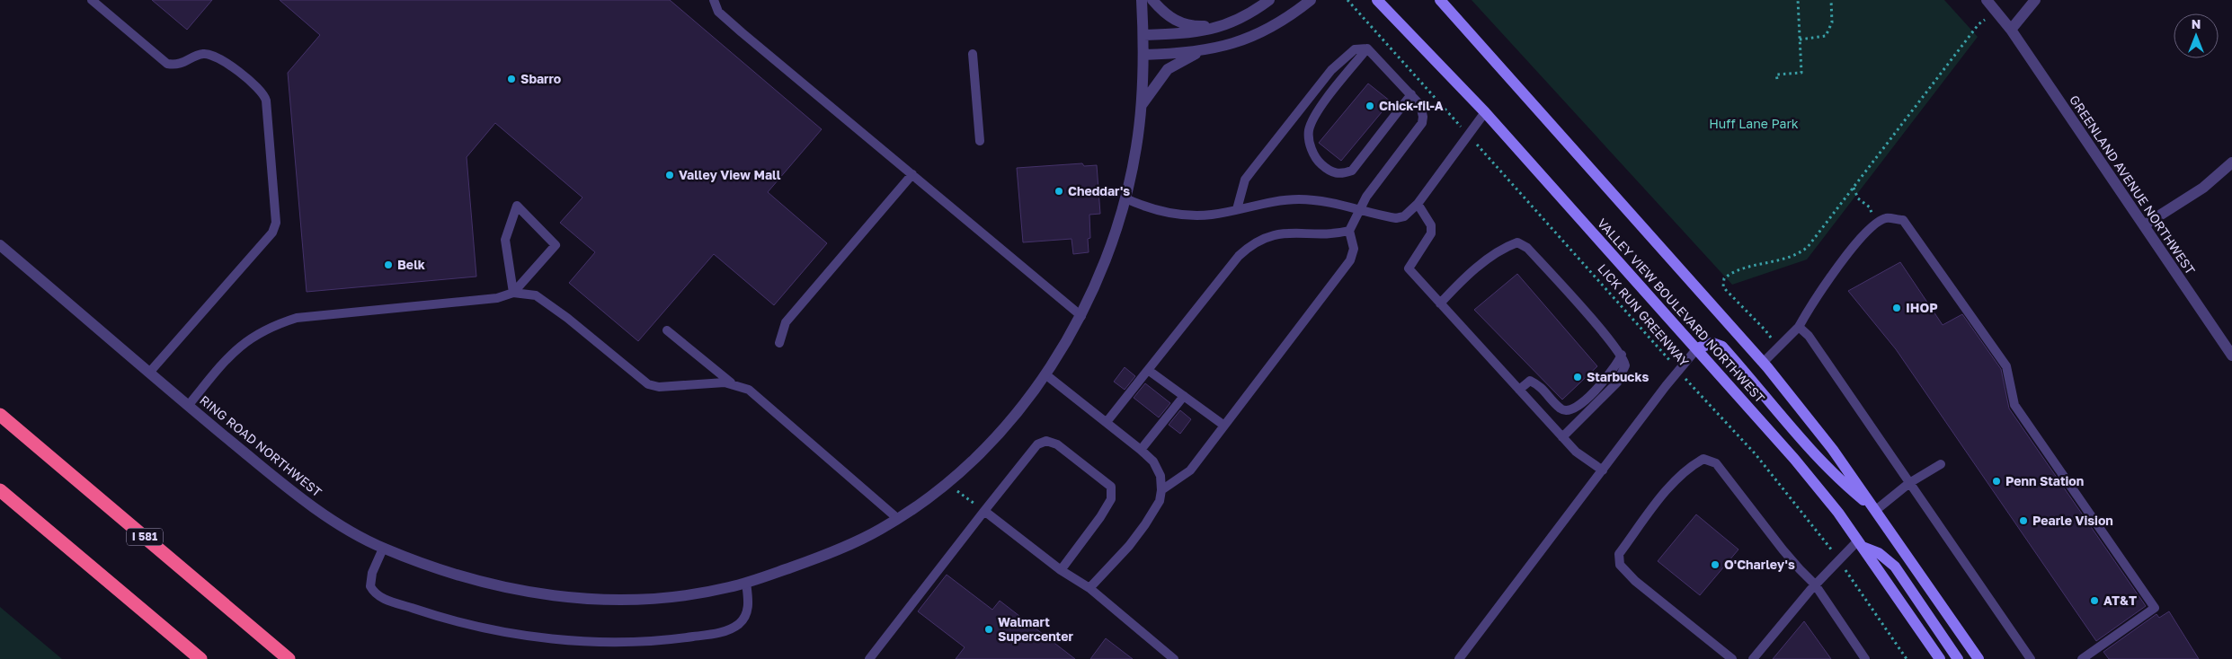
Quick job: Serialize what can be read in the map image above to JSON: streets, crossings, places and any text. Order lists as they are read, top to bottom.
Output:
{
  "streets": {
    "highway": ["I 581"],
    "main road": ["VALLEY VIEW BOULEVARD NORTHWEST"],
    "street": ["GREENLAND AVENUE NORTHWEST", "RING ROAD NORTHWEST"],
    "path": ["LICK RUN GREENWAY"]
  },
  "parks": ["Huff Lane Park"],
  "places": [
    "Sbarro",
    "Chick-fil-A",
    "Valley View Mall",
    "Cheddar's",
    "Belk",
    "IHOP",
    "Starbucks",
    "Penn Station",
    "Pearle Vision",
    "O'Charley's",
    "AT&T",
    "Walmart Supercenter"
  ],
  "north": "top"
}
